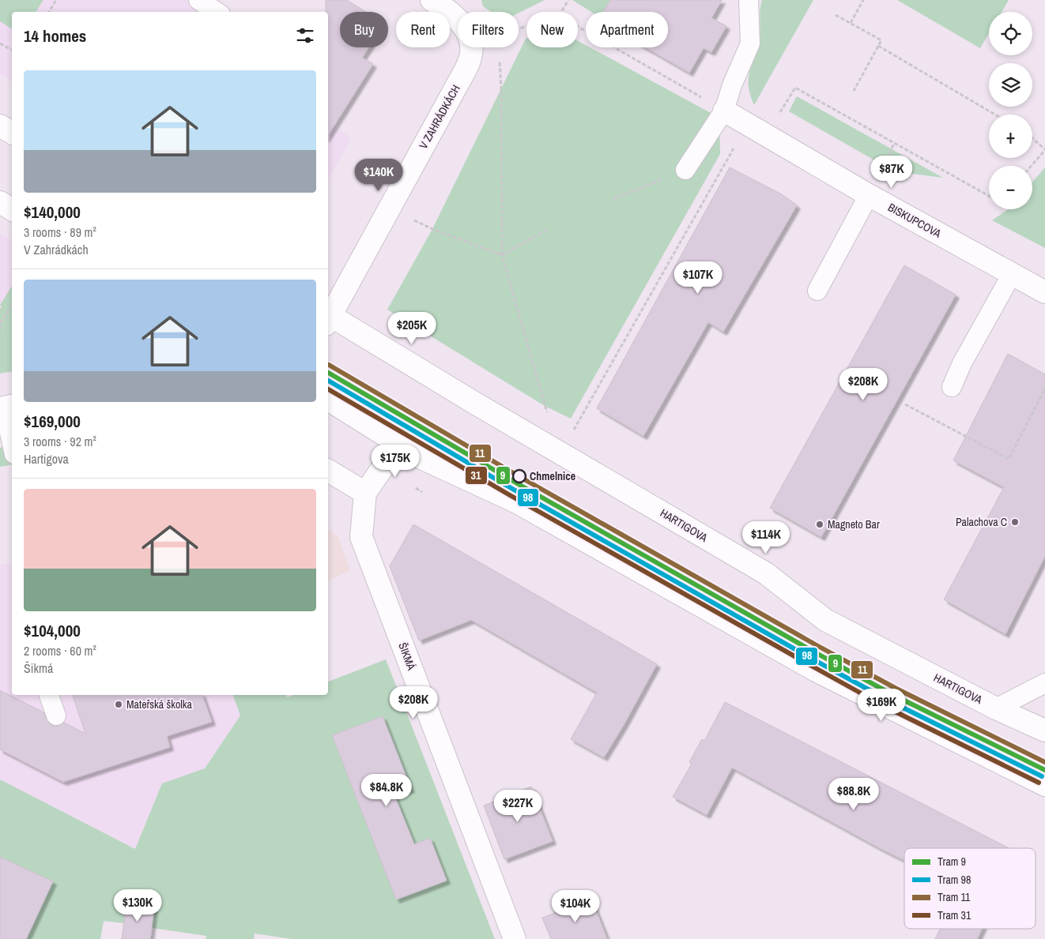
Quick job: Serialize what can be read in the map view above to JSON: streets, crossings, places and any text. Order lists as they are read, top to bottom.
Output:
{
  "streets": {
    "main road": [
      "V ZAHRÁDKÁCH",
      "BISKUPCOVA",
      "HARTIGOVA",
      "ŠIKMÁ"
    ]
  },
  "crossings": [
    ["V ZAHRÁDKÁCH", "HARTIGOVA"]
  ],
  "places": [
    "Chmelnice",
    "Palachova C",
    "Magneto Bar",
    "Mateřská školka"
  ],
  "lines": [
    "tram line 11",
    "tram line 9",
    "tram line 98",
    "tram line 31"
  ],
  "legend": [
    "Tram 9",
    "Tram 98",
    "Tram 11",
    "Tram 31"
  ],
  "page": {
    "map_buttons": ["+", "−"],
    "chip": [
      "Buy",
      "Rent",
      "Filters",
      "New",
      "Apartment"
    ],
    "heading": "14 homes",
    "list": [
      {
        "name": "$140,000",
        "note": "3 rooms · 89 m² · V Zahrádkách"
      },
      {
        "name": "$169,000",
        "note": "3 rooms · 92 m² · Hartigova"
      },
      {
        "name": "$104,000",
        "note": "2 rooms · 60 m² · Šikmá"
      }
    ],
    "price": [
      "$87K",
      "$140K",
      "$107K",
      "$205K",
      "$208K",
      "$175K",
      "$114K",
      "$208K",
      "$169K",
      "$84.8K",
      "$88.8K",
      "$227K",
      "$130K",
      "$104K"
    ]
  }
}
